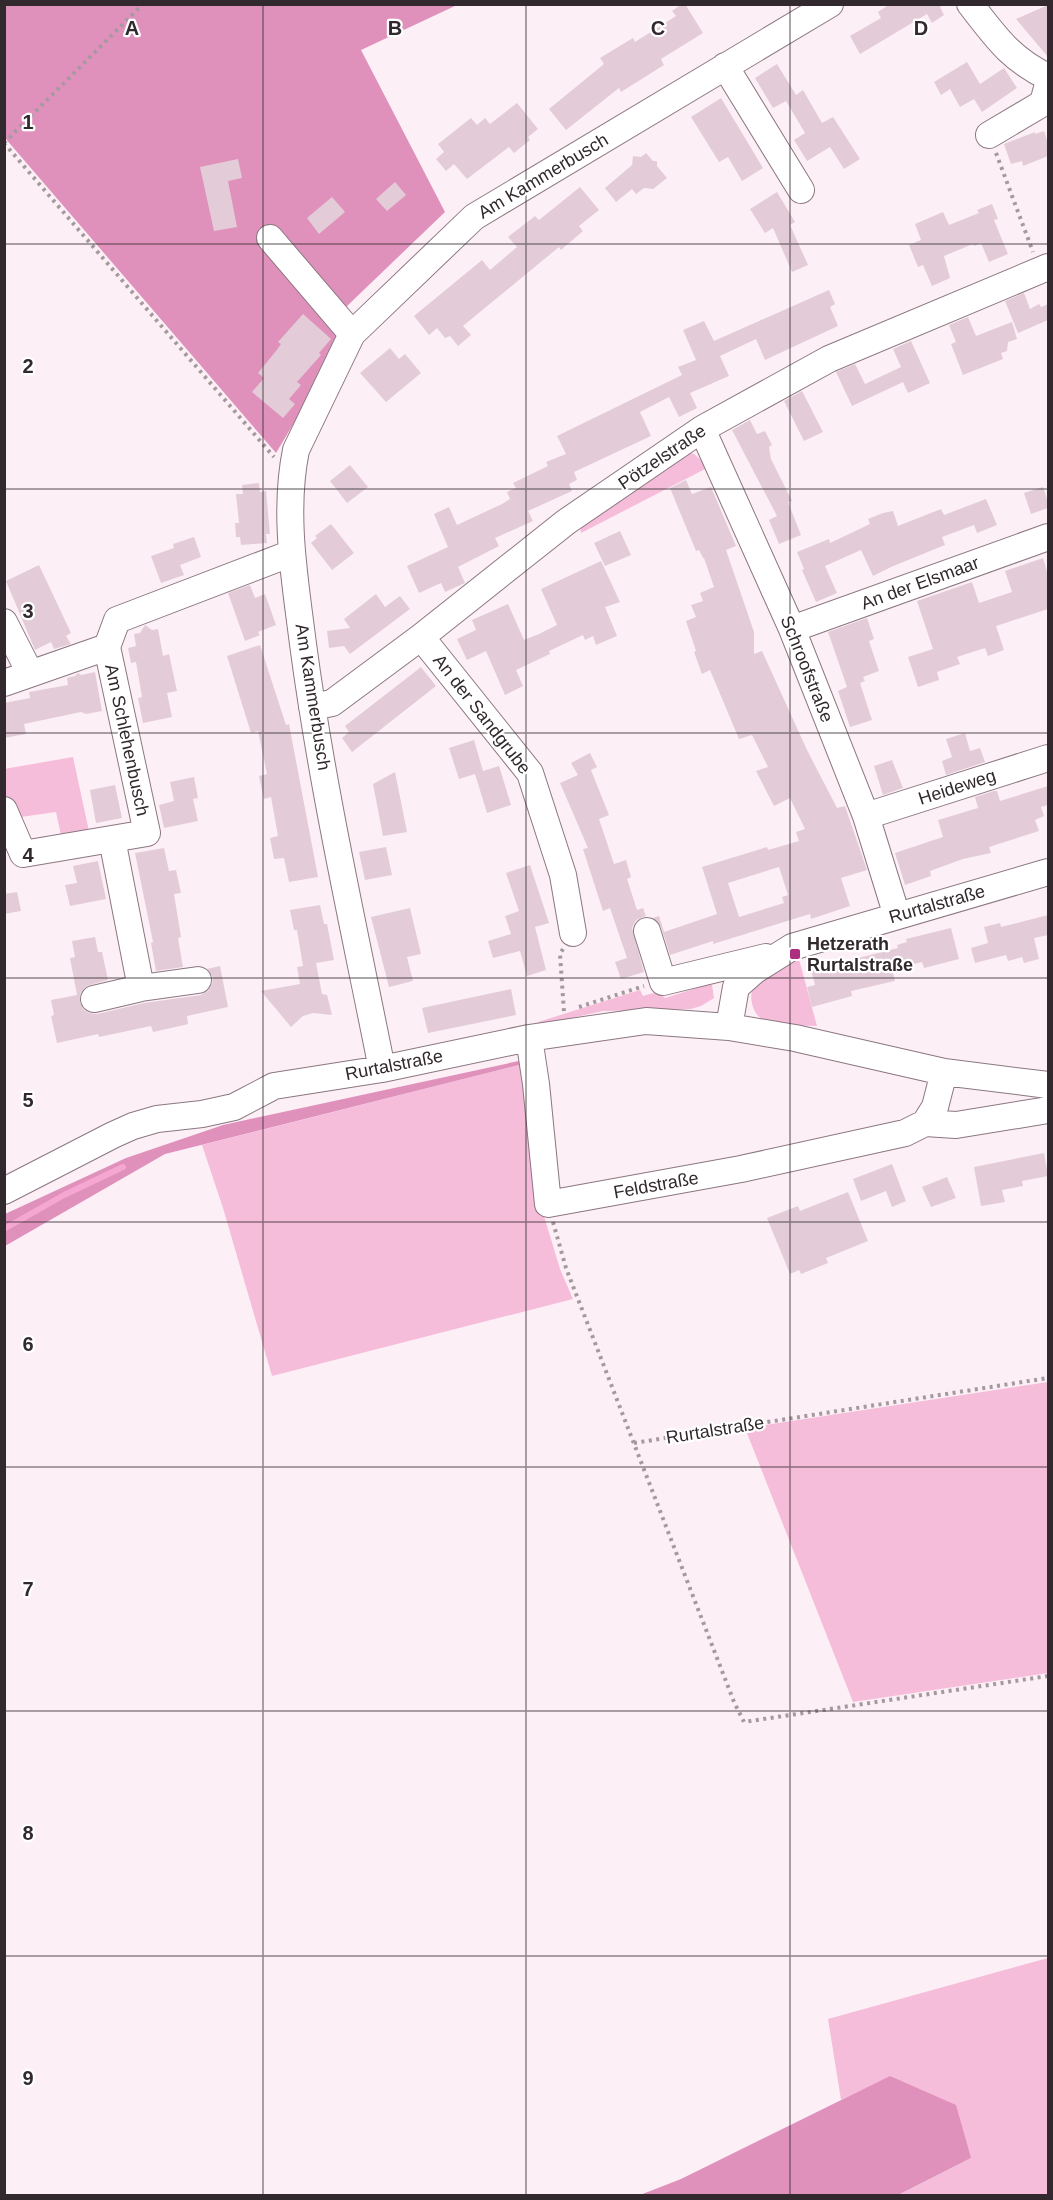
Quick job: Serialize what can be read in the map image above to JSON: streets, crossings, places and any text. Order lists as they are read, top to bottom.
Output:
{
  "streets": {
    "street": [
      "Am Kammerbusch",
      "Pötzelstraße",
      "An der Elsmaar",
      "Schroofstraße",
      "An der Sandgrube",
      "Am Schlehenbusch",
      "Heideweg",
      "Rurtalstraße",
      "Feldstraße"
    ]
  },
  "crossings": [
    ["Am Kammerbusch", "Pötzelstraße"],
    ["Am Kammerbusch", "Am Schlehenbusch"],
    ["Am Kammerbusch", "Rurtalstraße"],
    ["Pötzelstraße", "Schroofstraße"],
    ["Pötzelstraße", "An der Sandgrube"],
    ["An der Elsmaar", "Schroofstraße"],
    ["Schroofstraße", "Heideweg"],
    ["Schroofstraße", "Rurtalstraße"]
  ],
  "places": {
    "transit": ["Hetzerath Rurtalstraße"]
  },
  "grid": {
    "columns": [
      "A",
      "B",
      "C",
      "D"
    ],
    "rows": [
      "1",
      "2",
      "3",
      "4",
      "5",
      "6",
      "7",
      "8",
      "9"
    ]
  }
}
